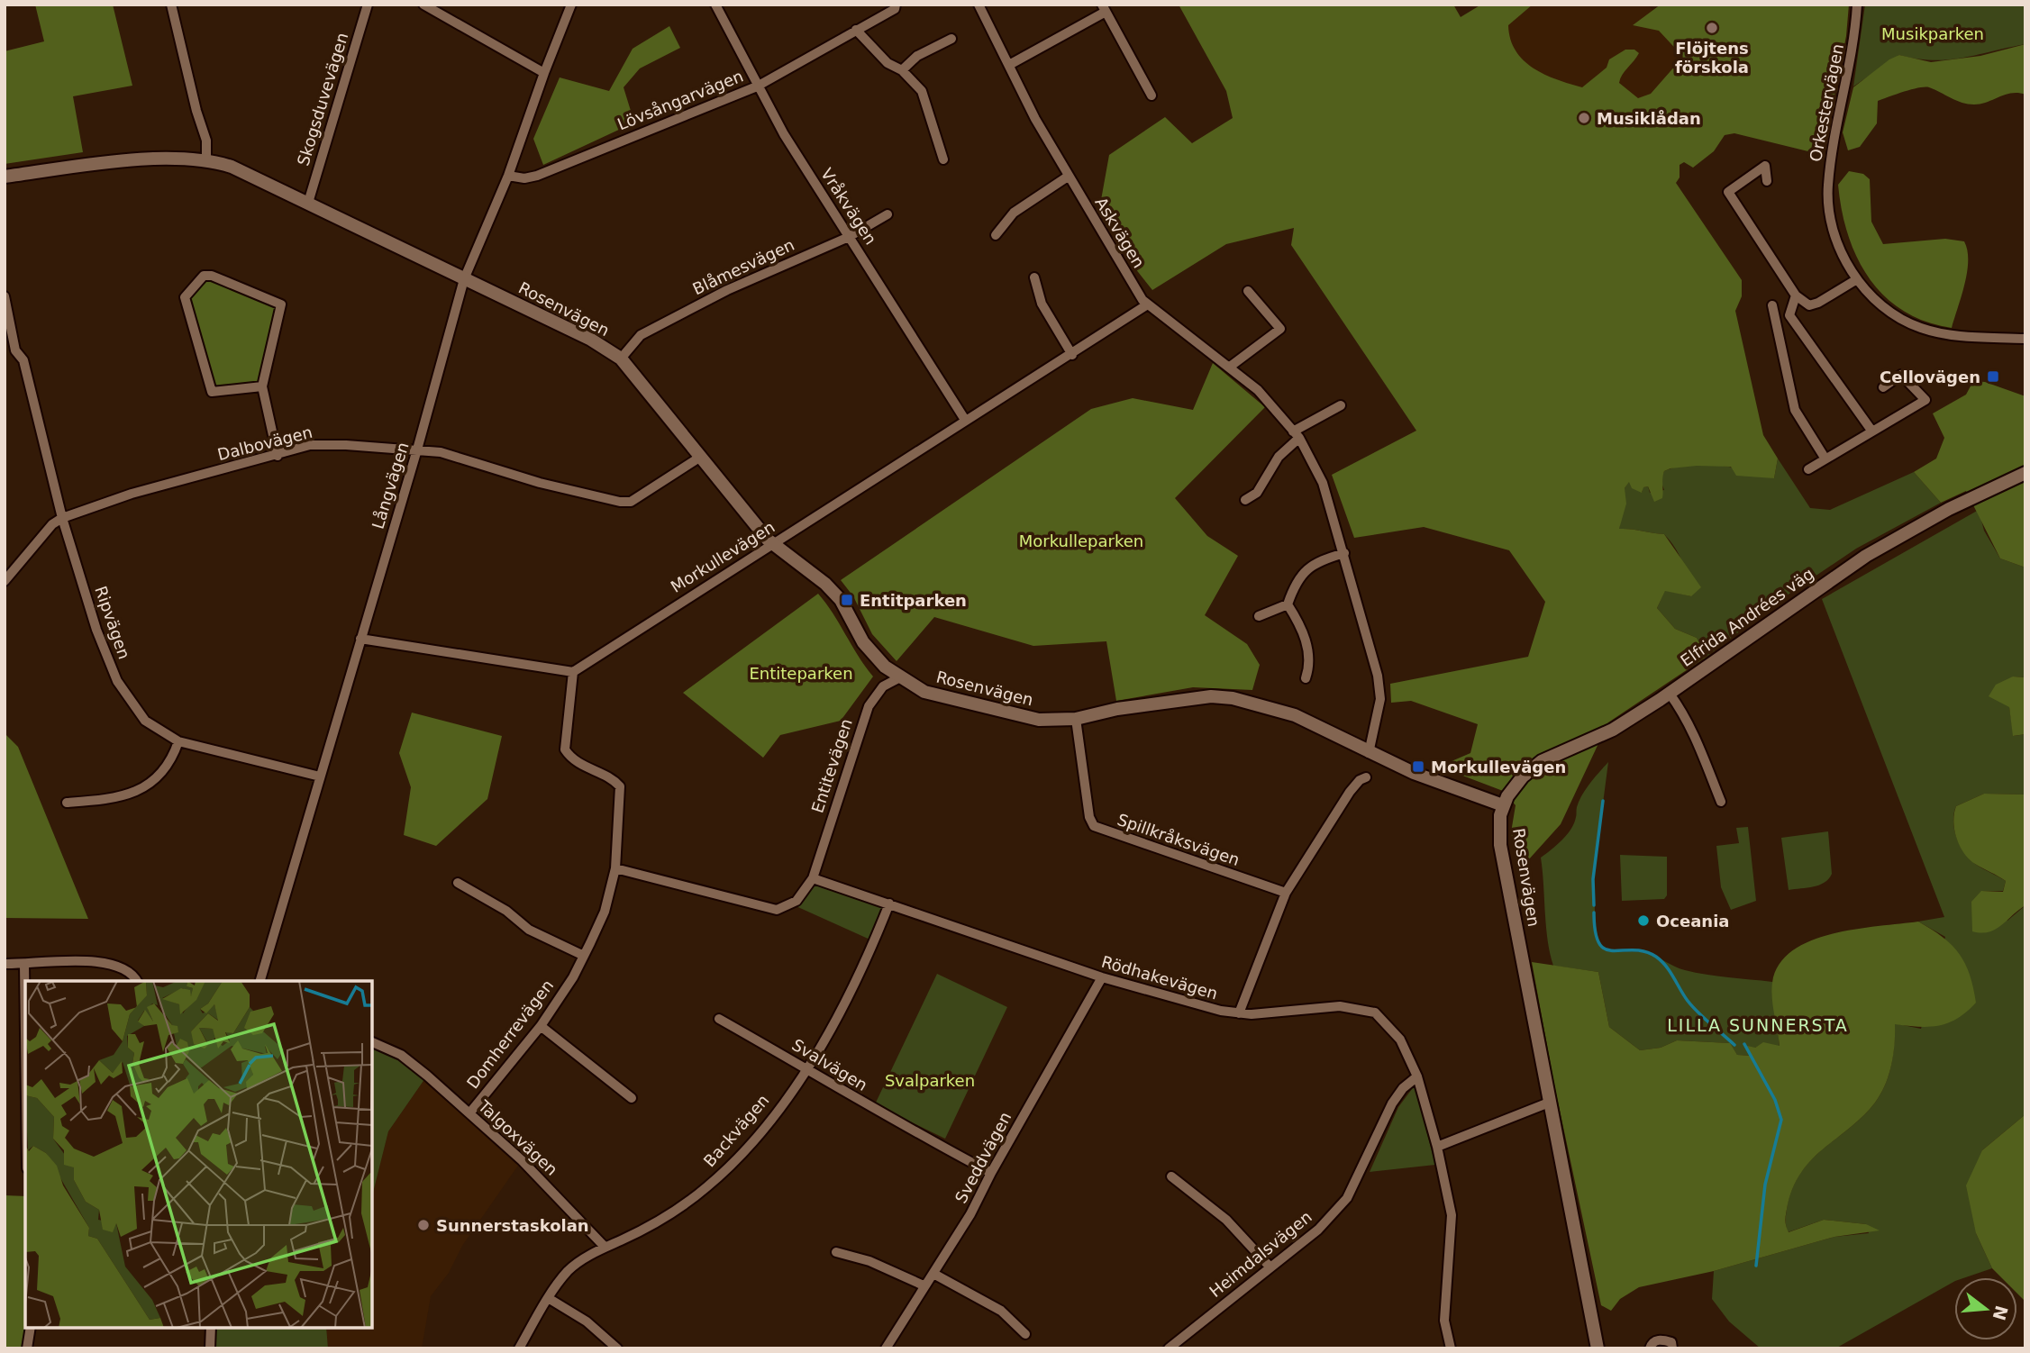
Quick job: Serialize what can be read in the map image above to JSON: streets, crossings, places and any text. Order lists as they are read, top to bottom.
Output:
{
  "streets": {
    "street": [
      "Skogsduvevägen",
      "Lövsångarvägen",
      "Orkestervägen",
      "Vråkvägen",
      "Askvägen",
      "Blåmesvägen",
      "Rosenvägen",
      "Dalbovägen",
      "Långvägen",
      "Morkullevägen",
      "Elfrida Andrées väg",
      "Ripvägen",
      "Entitevägen",
      "Spillkråksvägen",
      "Rödhakevägen",
      "Domherrevägen",
      "Svalvägen",
      "Backvägen",
      "Talgoxvägen",
      "Sveddvägen",
      "Heimdalsvägen"
    ]
  },
  "crossings": [
    ["Skogsduvevägen", "Rosenvägen"],
    ["Lövsångarvägen", "Vråkvägen"],
    ["Lövsångarvägen", "Långvägen"],
    ["Vråkvägen", "Blåmesvägen"],
    ["Vråkvägen", "Morkullevägen"],
    ["Askvägen", "Morkullevägen"],
    ["Blåmesvägen", "Rosenvägen"],
    ["Rosenvägen", "Dalbovägen"],
    ["Rosenvägen", "Långvägen"],
    ["Rosenvägen", "Morkullevägen"],
    ["Rosenvägen", "Elfrida Andrées väg"],
    ["Rosenvägen", "Entitevägen"],
    ["Rosenvägen", "Spillkråksvägen"],
    ["Dalbovägen", "Långvägen"],
    ["Dalbovägen", "Ripvägen"],
    ["Långvägen", "Ripvägen"],
    ["Morkullevägen", "Domherrevägen"],
    ["Entitevägen", "Rödhakevägen"],
    ["Rödhakevägen", "Backvägen"],
    ["Rödhakevägen", "Sveddvägen"],
    ["Rödhakevägen", "Heimdalsvägen"],
    ["Domherrevägen", "Talgoxvägen"],
    ["Svalvägen", "Backvägen"],
    ["Svalvägen", "Sveddvägen"],
    ["Backvägen", "Talgoxvägen"]
  ],
  "districts": ["LILLA SUNNERSTA"],
  "parks": [
    "Musikparken",
    "Morkulleparken",
    "Entiteparken",
    "Svalparken"
  ],
  "places": {
    "other": [
      "Flöjtens förskola",
      "Musiklådan",
      "Oceania",
      "Sunnerstaskolan"
    ],
    "transit": ["Cellovägen", "Entitparken", "Morkullevägen"]
  },
  "north": "right"
}
